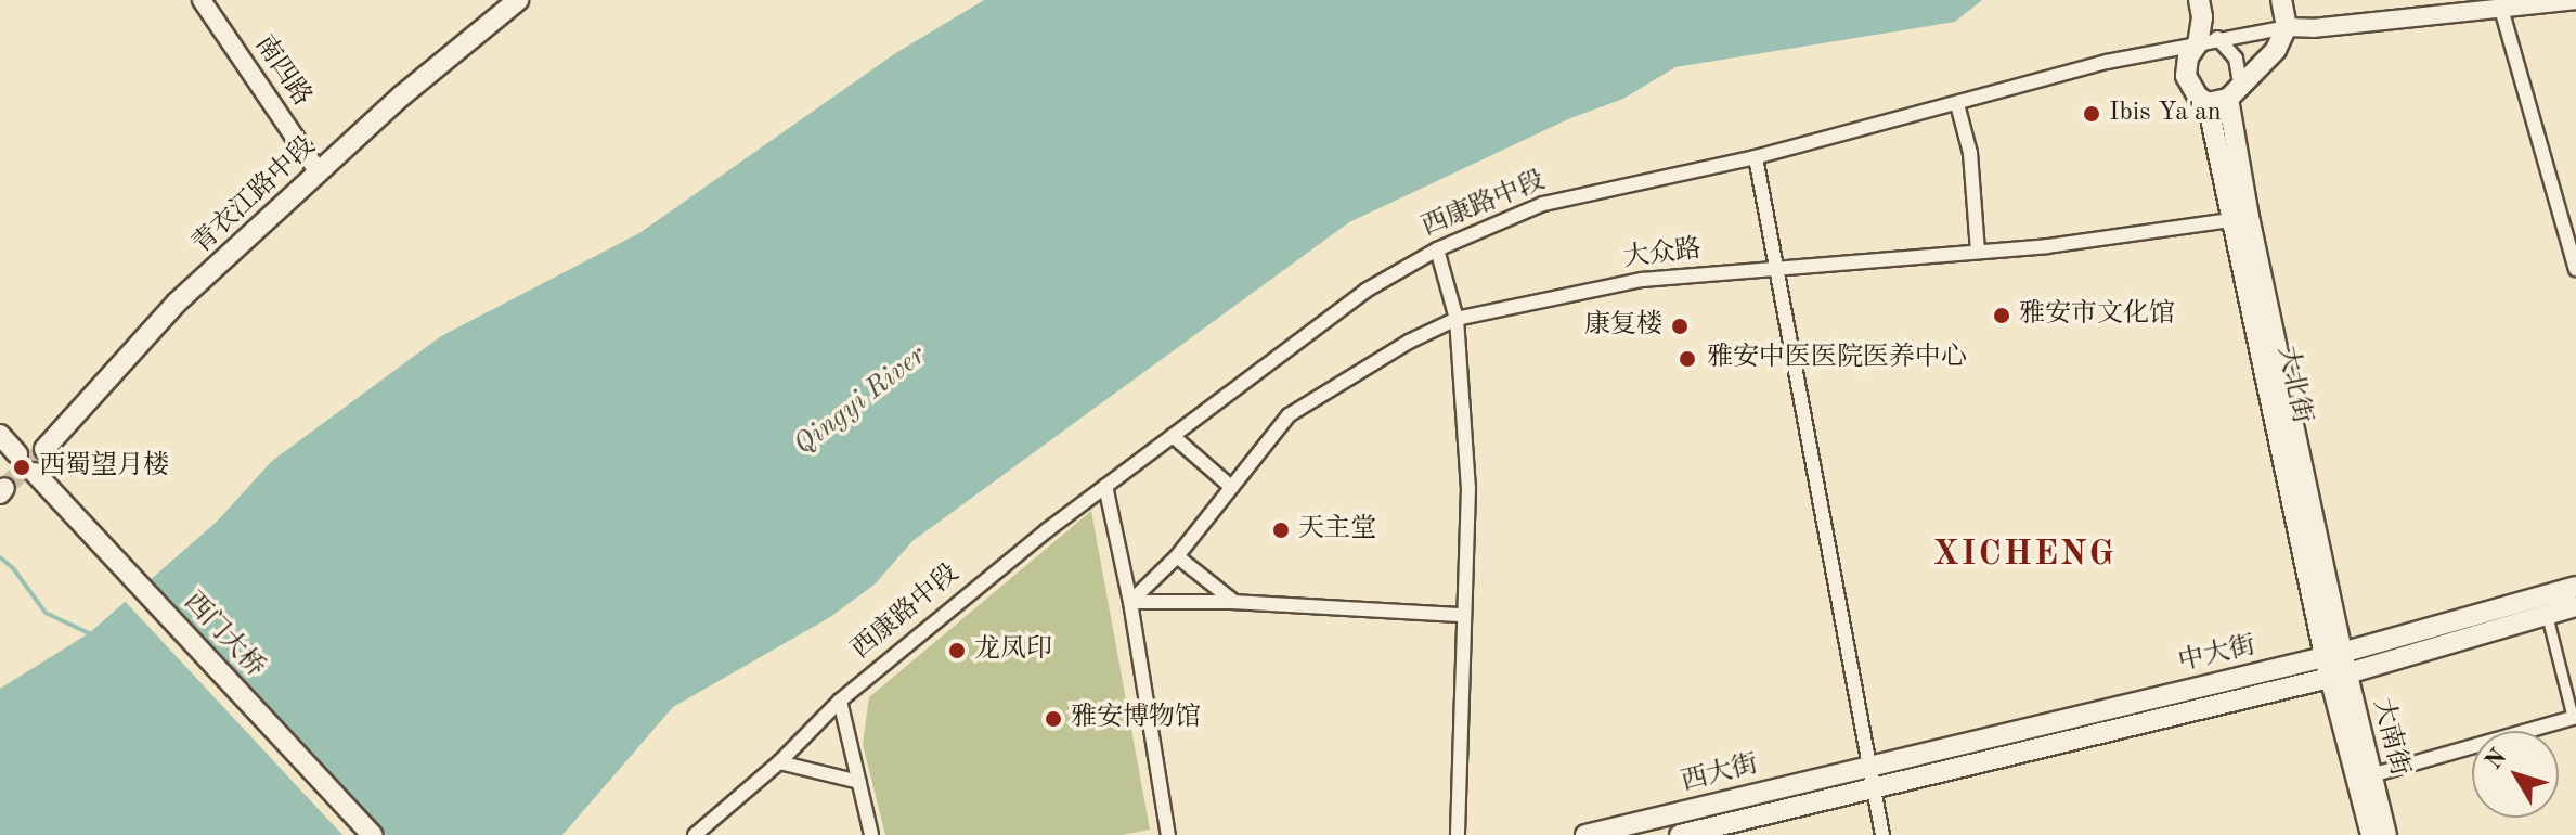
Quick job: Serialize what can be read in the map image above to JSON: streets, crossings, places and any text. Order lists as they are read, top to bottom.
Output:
{
  "streets": {
    "main road": [
      "青衣江路中段",
      "大北街",
      "西门大桥",
      "中大街",
      "大南街",
      "西大街"
    ],
    "street": ["南四路", "西康路中段", "大众路"]
  },
  "crossings": [
    ["南四路", "青衣江路中段"],
    ["西康路中段", "大北街"],
    ["大众路", "大北街"],
    ["大北街", "中大街"],
    ["大北街", "大南街"],
    ["大北街", "西大街"],
    ["中大街", "大南街"],
    ["中大街", "西大街"],
    ["大南街", "西大街"]
  ],
  "districts": ["XICHENG"],
  "water": ["Qingyi River"],
  "places": [
    "Ibis Ya'an",
    "雅安市文化馆",
    "康复楼",
    "雅安中医医院医养中心",
    "西蜀望月楼",
    "天主堂",
    "龙凤印",
    "雅安博物馆"
  ],
  "north": "top left"
}
